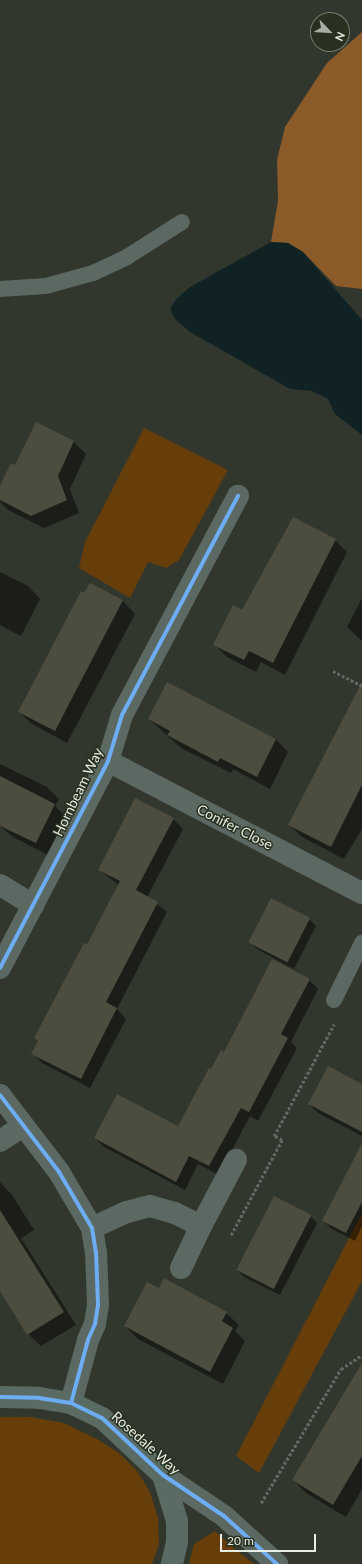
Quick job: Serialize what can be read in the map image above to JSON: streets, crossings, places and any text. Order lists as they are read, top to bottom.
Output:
{
  "streets": {
    "street": ["Hornbeam Way", "Conifer Close", "Rosedale Way"]
  },
  "crossings": [
    ["Hornbeam Way", "Conifer Close"]
  ],
  "scale_bar": "20 m",
  "north": "bottom right"
}
